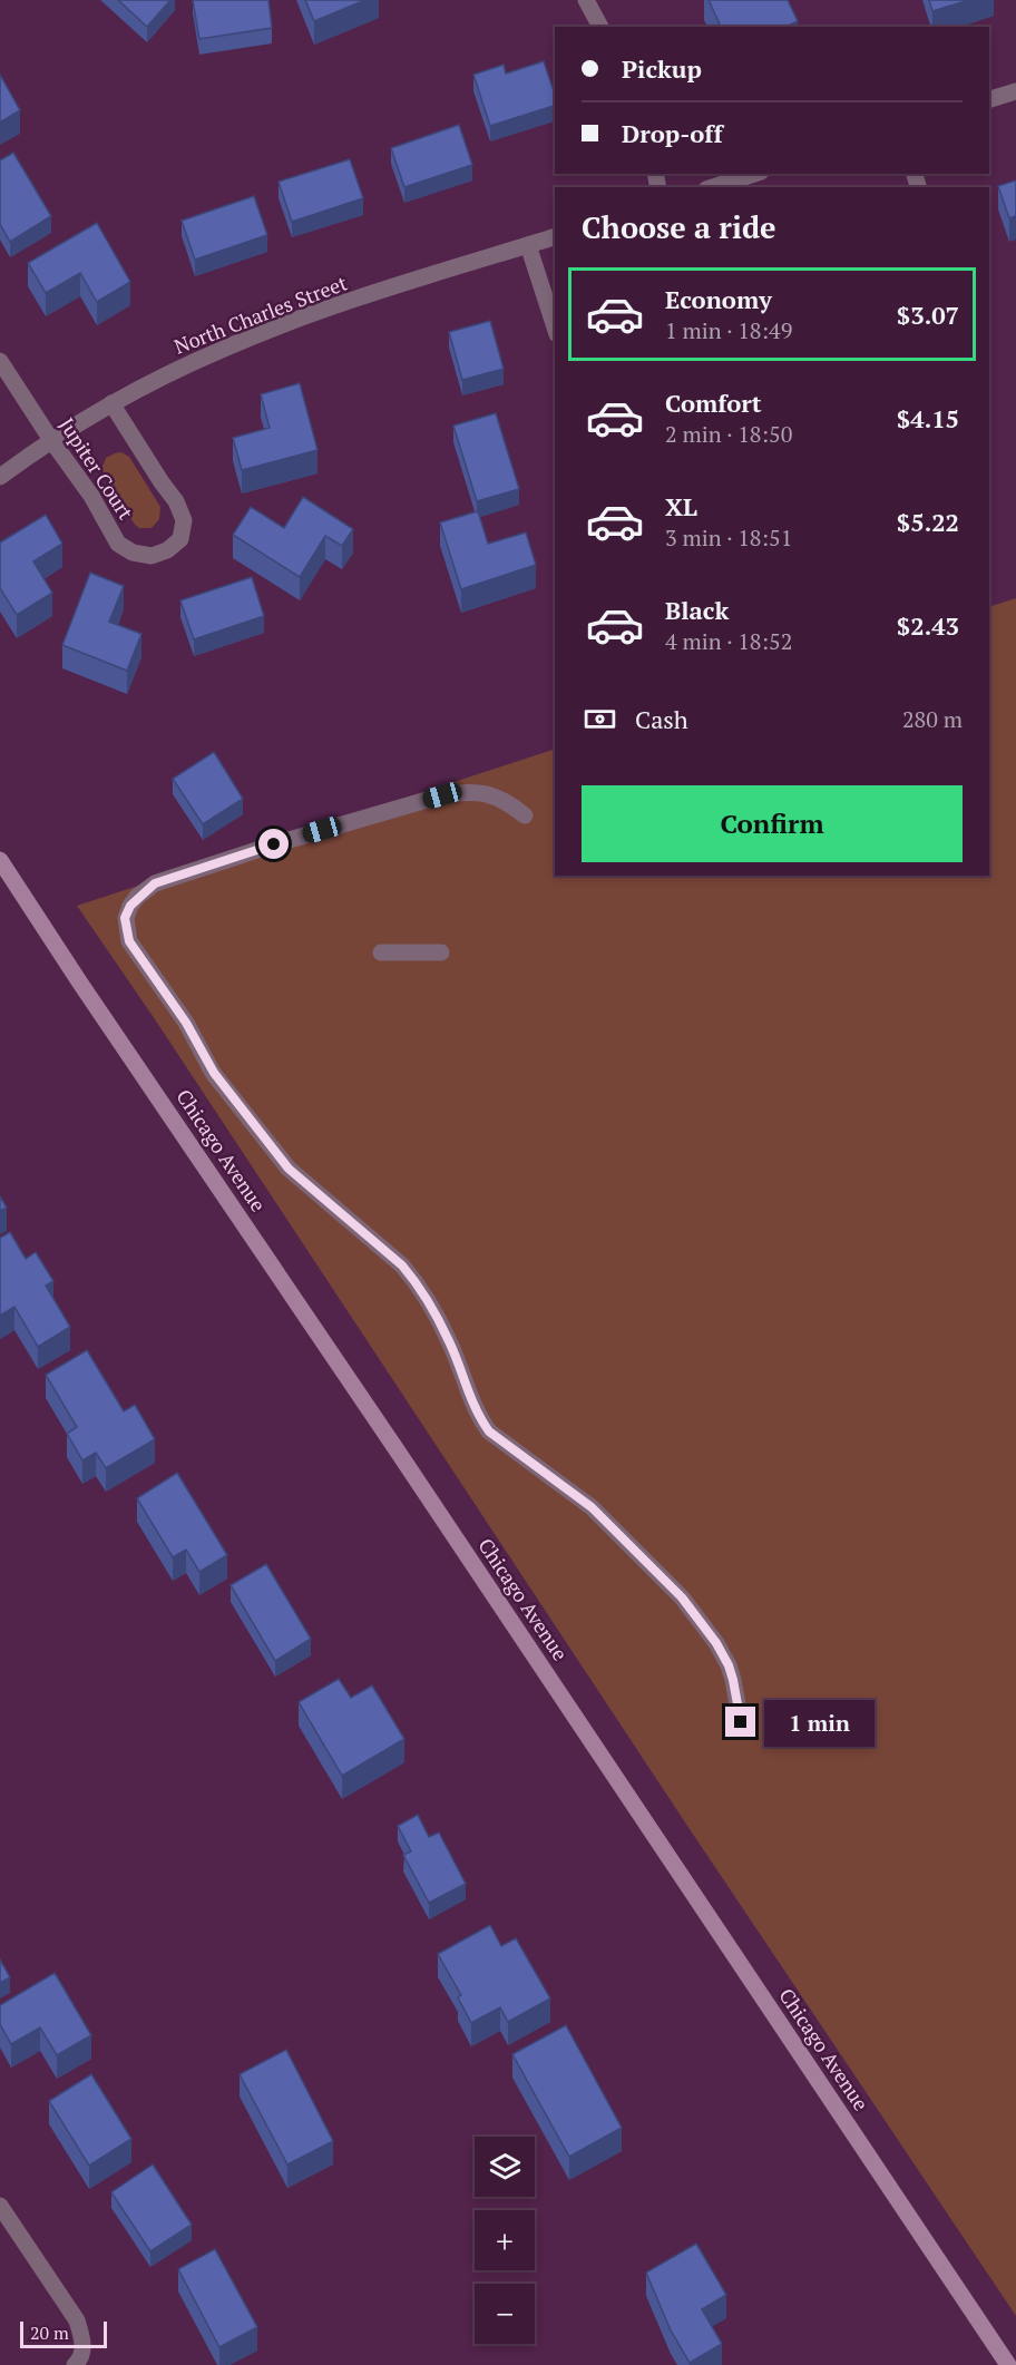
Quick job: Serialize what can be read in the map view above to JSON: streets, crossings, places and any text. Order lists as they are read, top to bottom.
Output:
{
  "streets": {
    "main road": ["Chicago Avenue"],
    "street": ["North Charles Street", "Jupiter Court"]
  },
  "crossings": [
    ["North Charles Street", "Jupiter Court"]
  ],
  "scale_bar": "20 m",
  "page": {
    "banner": ["Pickup", "Drop-off"],
    "heading": "Choose a ride",
    "list": [
      {
        "name": "Economy",
        "note": "1 min · 18:49",
        "value": "$3.07"
      },
      {
        "name": "Comfort",
        "note": "2 min · 18:50",
        "value": "$4.15"
      },
      {
        "name": "XL",
        "note": "3 min · 18:51",
        "value": "$5.22"
      },
      {
        "name": "Black",
        "note": "4 min · 18:52",
        "value": "$2.43"
      }
    ],
    "pay": ["Cash", "280 m"],
    "buttons": "Confirm",
    "bubble": "1 min",
    "map_buttons": ["+", "−"],
    "scale": "20 m"
  }
}
